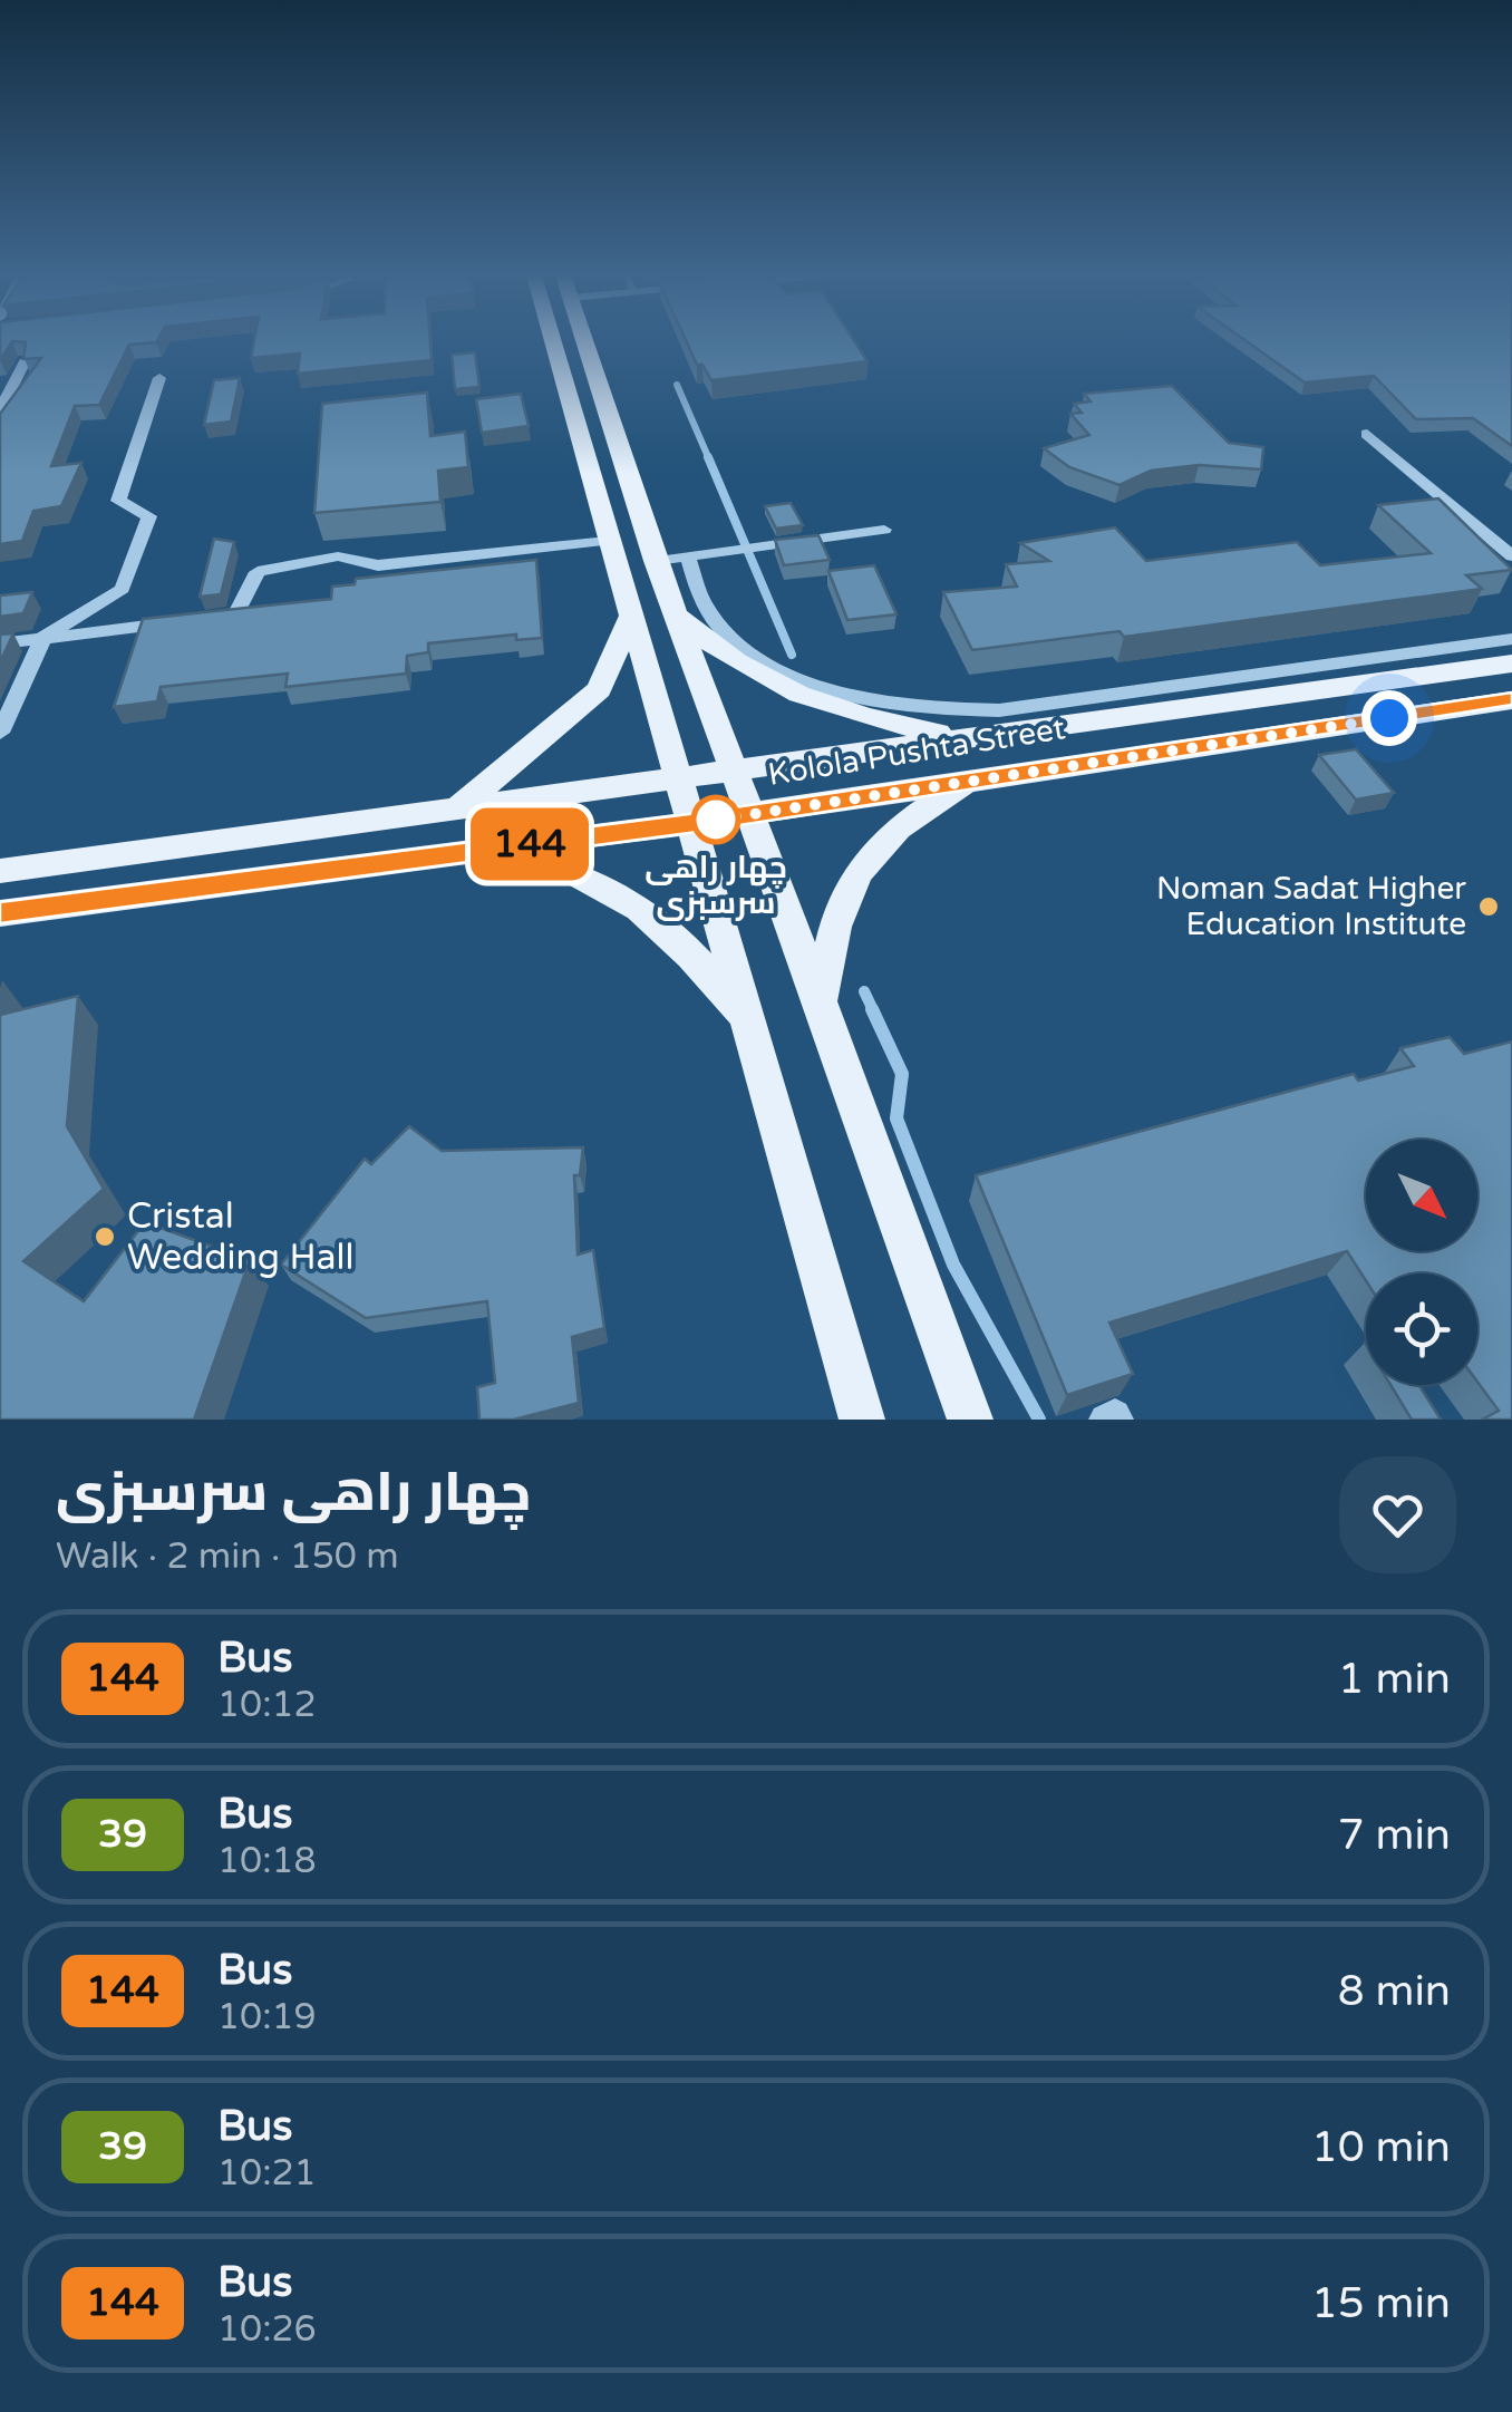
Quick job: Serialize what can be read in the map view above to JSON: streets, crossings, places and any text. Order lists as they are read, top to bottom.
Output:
{
  "streets": {
    "main road": ["Kolola Pushta Street"]
  },
  "places": ["چهار راهی سرسبزی", "Noman Sadat Higher Education Institute", "Cristal Wedding Hall"],
  "lines": ["bus line 144"],
  "north": "bottom right",
  "page": {
    "on_map": "144",
    "heading": ["چهار راهی سرسبزی", "Walk · 2 min · 150 m"],
    "list": [
      {
        "mark": "144",
        "name": "Bus",
        "note": "10:12",
        "value": "1 min"
      },
      {
        "mark": "39",
        "name": "Bus",
        "note": "10:18",
        "value": "7 min"
      },
      {
        "mark": "144",
        "name": "Bus",
        "note": "10:19",
        "value": "8 min"
      },
      {
        "mark": "39",
        "name": "Bus",
        "note": "10:21",
        "value": "10 min"
      },
      {
        "mark": "144",
        "name": "Bus",
        "note": "10:26",
        "value": "15 min"
      }
    ]
  }
}
